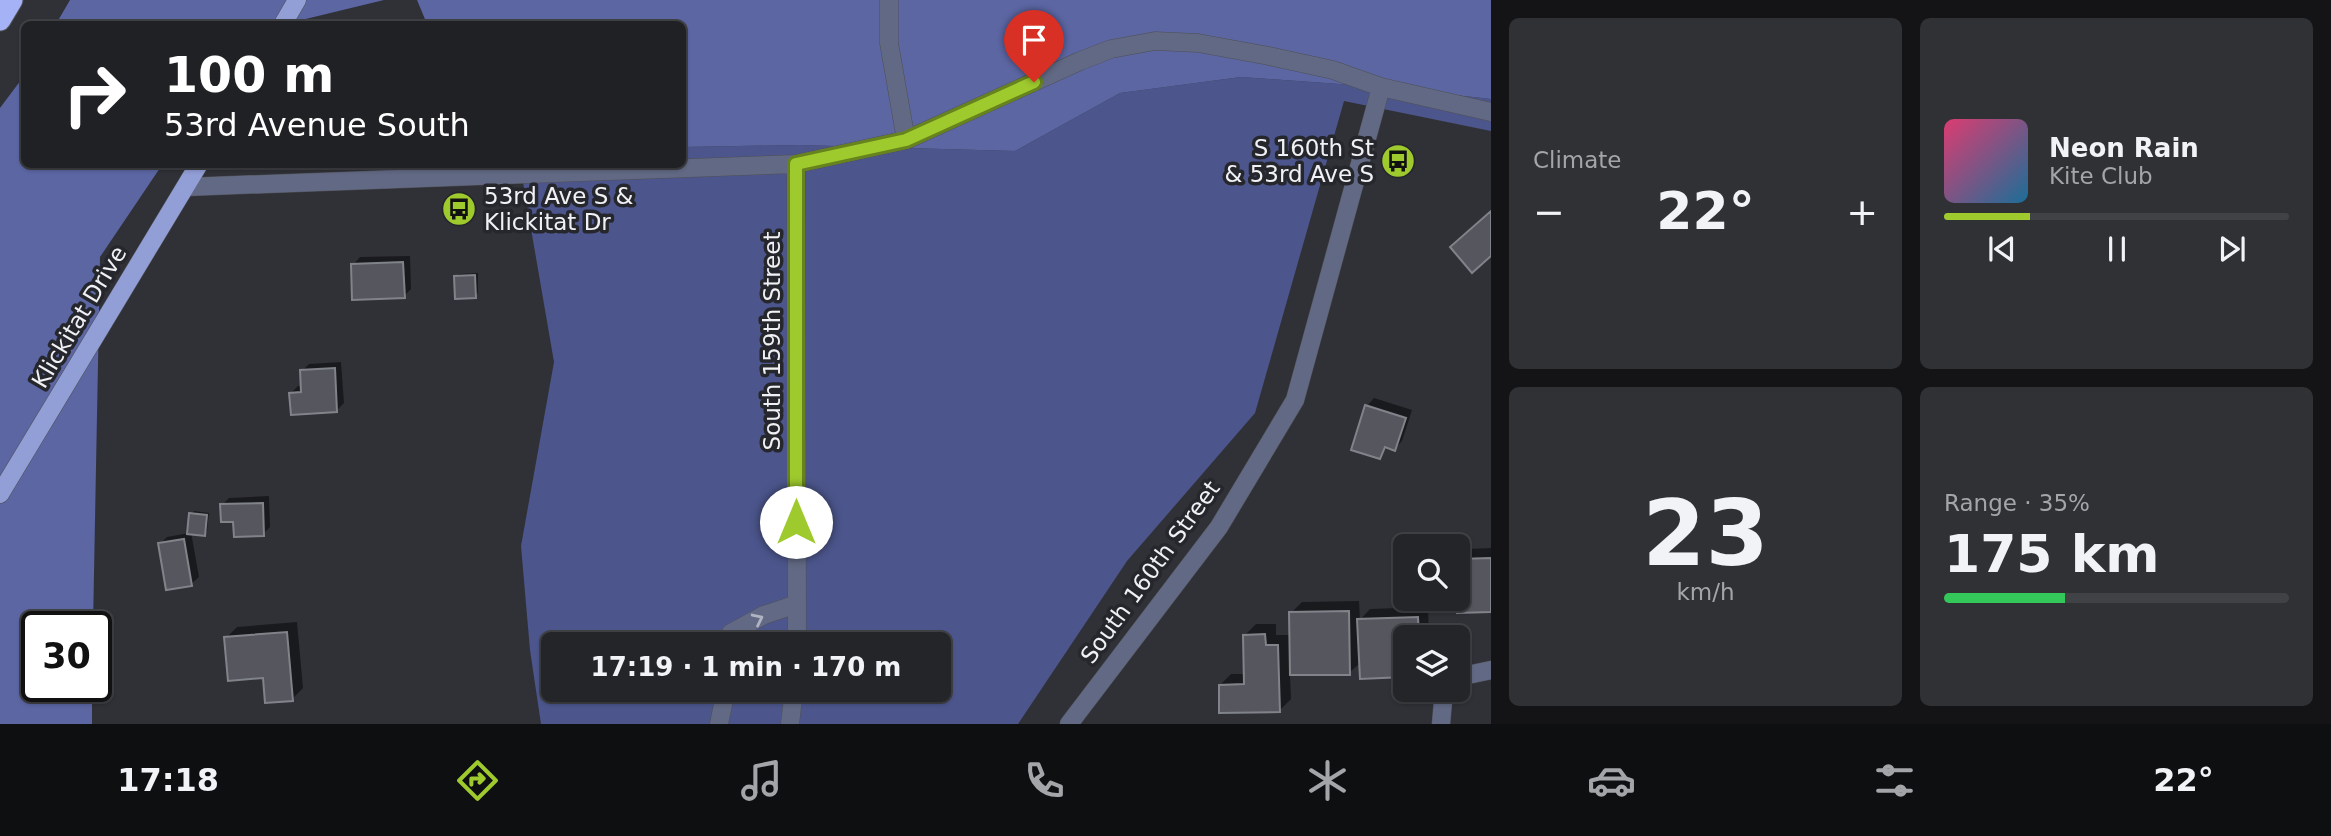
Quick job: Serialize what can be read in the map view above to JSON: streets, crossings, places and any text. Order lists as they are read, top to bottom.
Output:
{
  "streets": {
    "main road": ["Klickitat Drive"],
    "street": ["South 159th Street", "South 160th Street"]
  },
  "places": {
    "bus stop": ["S 160th St & 53rd Ave S", "53rd Ave S & Klickitat Dr"]
  },
  "page": {
    "tile": [
      "Climate",
      ["23", "km/h"],
      ["Range · 35%", "175 km"]
    ],
    "turn": ["100 m", "53rd Avenue South"],
    "song": ["Neon Rain", "Kite Club"],
    "heat": ["−", "22°", "+"],
    "limit": "30",
    "trip": "17:19 · 1 min · 170 m",
    "tabs": ["17:18", "22°"]
  }
}
